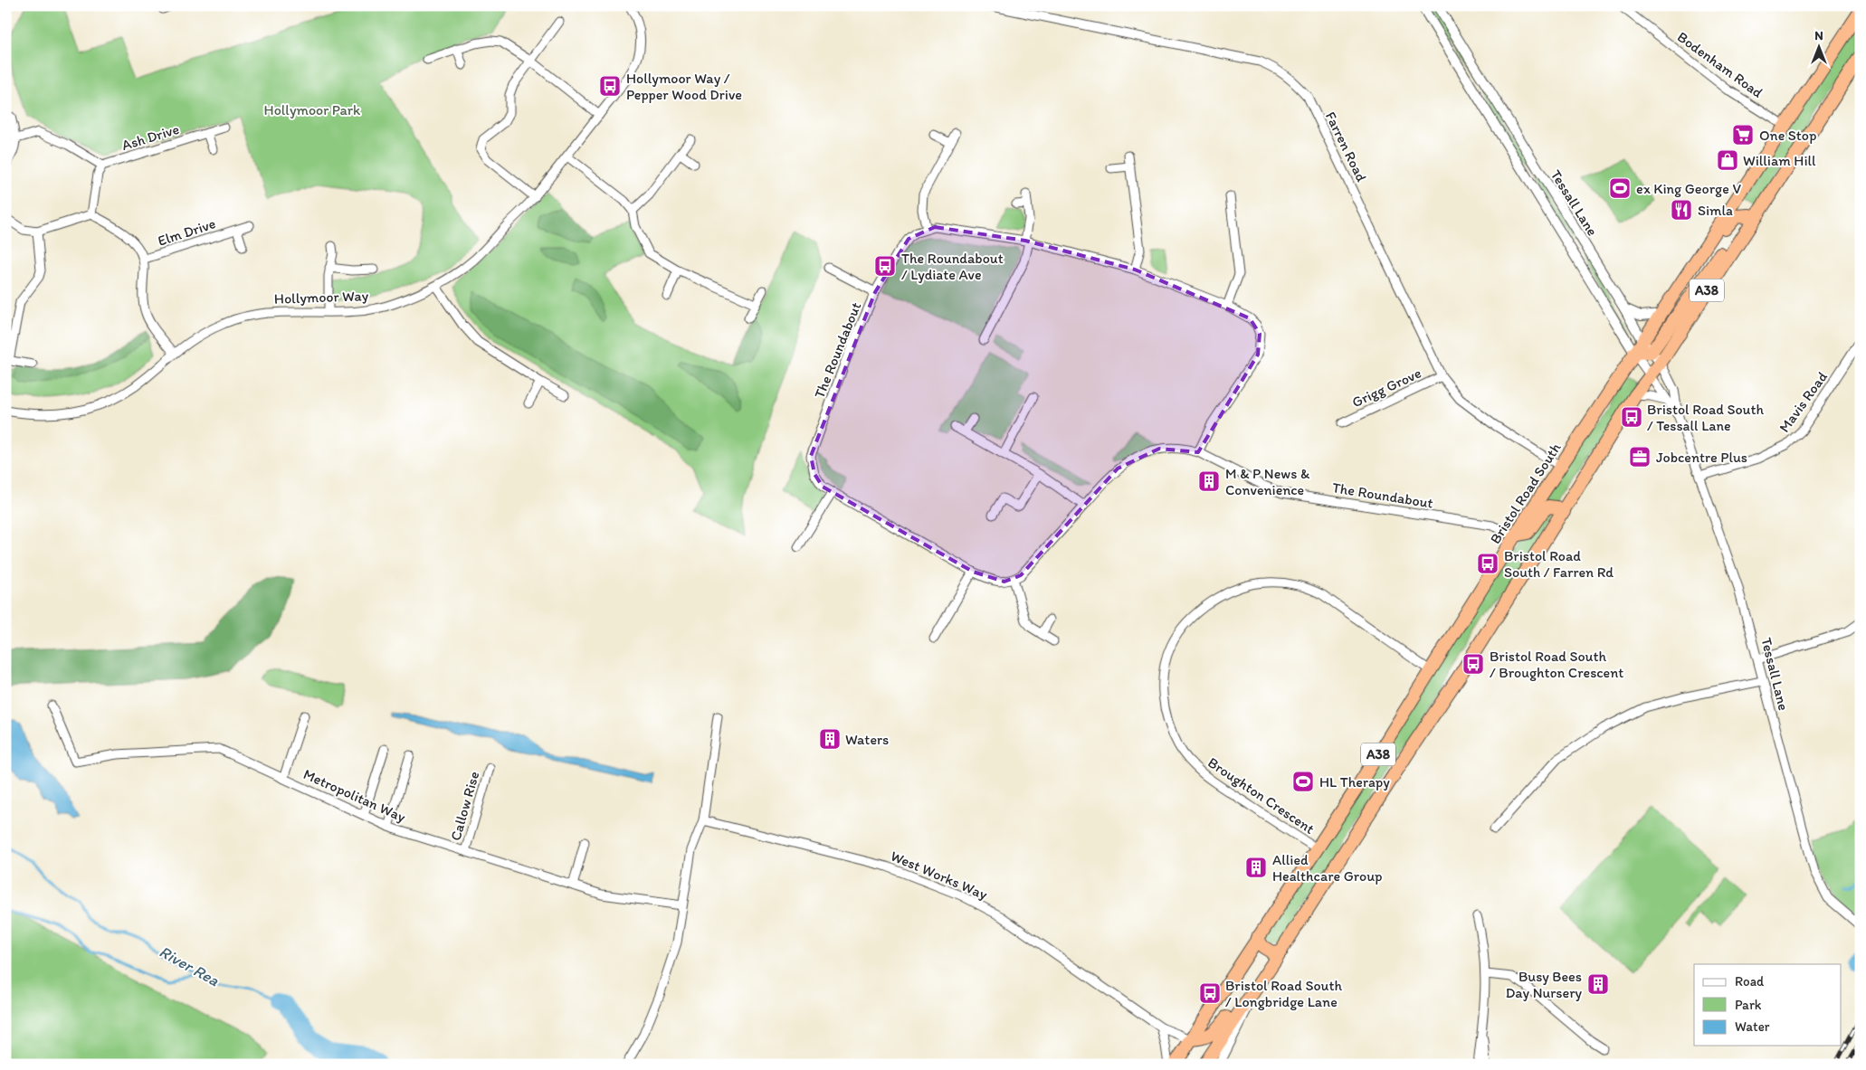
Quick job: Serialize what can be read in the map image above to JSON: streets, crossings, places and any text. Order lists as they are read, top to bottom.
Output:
{
  "streets": {
    "highway": ["A38", "Bristol Road South"],
    "street": [
      "Bodenham Road",
      "Ash Drive",
      "Farren Road",
      "Tessall Lane",
      "Elm Drive",
      "Hollymoor Way",
      "The Roundabout",
      "Grigg Grove",
      "Mavis Road",
      "Metropolitan Way",
      "Broughton Crescent",
      "Callow Rise",
      "West Works Way"
    ]
  },
  "crossings": [
    ["Bodenham Road", "A38"],
    ["Farren Road", "Grigg Grove"],
    ["Farren Road", "Bristol Road South"],
    ["Tessall Lane", "A38"],
    ["Tessall Lane", "Mavis Road"],
    ["Tessall Lane", "Bristol Road South"],
    ["The Roundabout", "Bristol Road South"],
    ["Bristol Road South", "Broughton Crescent"],
    ["Bristol Road South", "West Works Way"],
    ["Metropolitan Way", "Callow Rise"]
  ],
  "water": ["River Rea"],
  "parks": ["Hollymoor Park"],
  "places": {
    "bus stop": [
      "Hollymoor Way / Pepper Wood Drive",
      "The Roundabout / Lydiate Ave",
      "Bristol Road South / Tessall Lane",
      "Bristol Road South / Farren Rd",
      "Bristol Road South / Broughton Crescent",
      "Bristol Road South / Longbridge Lane"
    ],
    "supermarket": ["One Stop"],
    "shop": ["William Hill"],
    "sports": ["ex King George V", "HL Therapy"],
    "restaurant": ["Simla"],
    "office": ["Jobcentre Plus"],
    "building": [
      "M & P News & Convenience",
      "Waters",
      "Allied Healthcare Group",
      "Busy Bees Day Nursery"
    ]
  },
  "legend": ["Road", "Park", "Water"],
  "north": "top"
}
